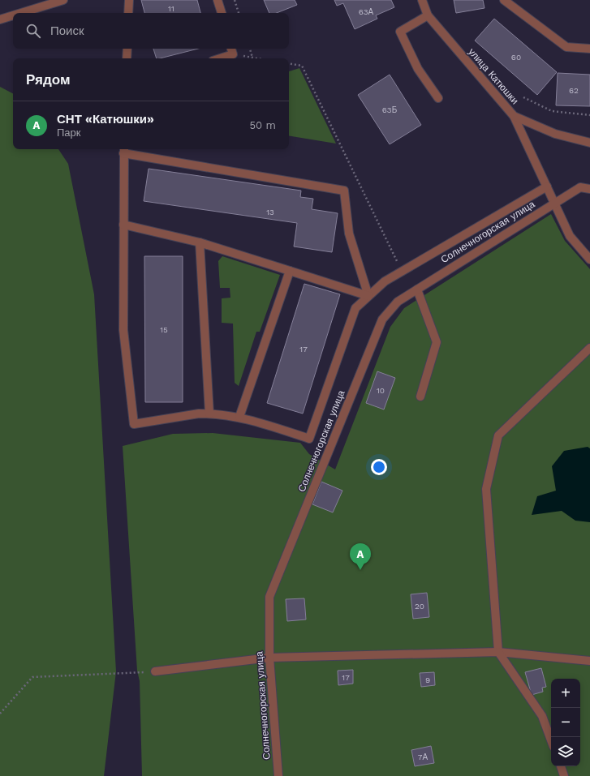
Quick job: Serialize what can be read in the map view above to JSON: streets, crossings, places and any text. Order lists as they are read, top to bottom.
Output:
{
  "streets": {
    "street": ["улица Катюшки", "Солнечногорская улица"]
  },
  "house_numbers": [
    "11",
    "63А",
    "60",
    "62",
    "63Б",
    "13",
    "15",
    "17",
    "10",
    "20",
    "17",
    "9",
    "7А"
  ],
  "page": {
    "search": "Поиск",
    "heading": "Рядом",
    "list": [
      {
        "mark": "A",
        "name": "СНТ «Катюшки»",
        "note": "Парк",
        "value": "50 m"
      }
    ],
    "pins": "A",
    "map_buttons": ["+", "−"]
  }
}
